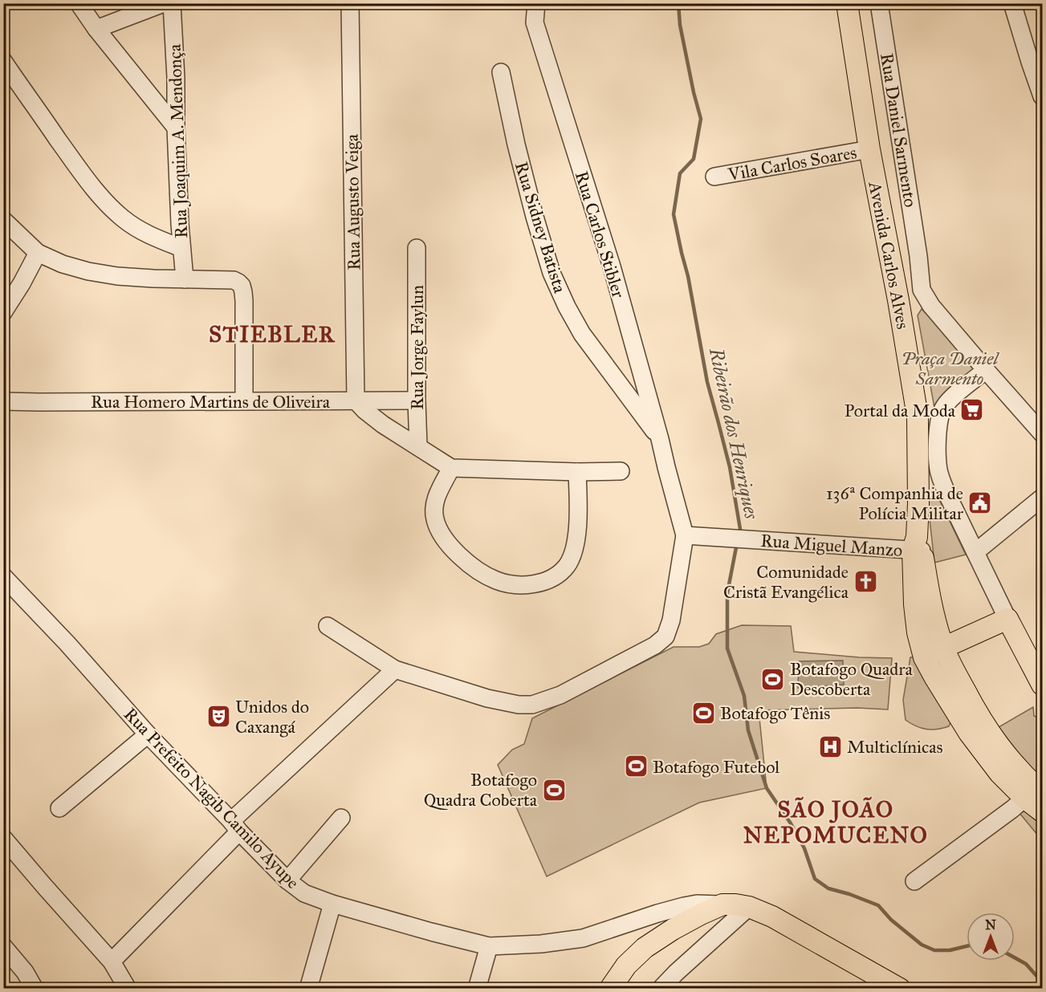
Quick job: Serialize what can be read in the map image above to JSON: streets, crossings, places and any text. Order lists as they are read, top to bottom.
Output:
{
  "streets": {
    "main road": ["Avenida Carlos Alves"],
    "street": [
      "Rua Daniel Sarmento",
      "Rua Joaquim A. Mendonça",
      "Vila Carlos Soares",
      "Rua Augusto Veiga",
      "Rua Sidney Batista",
      "Rua Carlos Stibler",
      "Rua Jorge Faylun",
      "Rua Homero Martins de Oliveira",
      "Rua Miguel Manzo",
      "Rua Prefeito Nagib Camilo Ayupe"
    ]
  },
  "crossings": [
    ["Vila Carlos Soares", "Avenida Carlos Alves"],
    ["Rua Augusto Veiga", "Rua Homero Martins de Oliveira"],
    ["Rua Sidney Batista", "Rua Carlos Stibler"],
    ["Rua Carlos Stibler", "Rua Miguel Manzo"],
    ["Avenida Carlos Alves", "Rua Miguel Manzo"],
    ["Rua Jorge Faylun", "Rua Homero Martins de Oliveira"]
  ],
  "districts": ["STIEBLER", "SÃO JOÃO NEPOMUCENO"],
  "water": ["Ribeirão dos Henriques"],
  "parks": ["Praça Daniel Sarmento"],
  "places": {
    "supermarket": ["Portal da Moda"],
    "public building": ["136ª Companhia de Polícia Militar"],
    "church": ["Comunidade Cristã Evangélica"],
    "sports": [
      "Botafogo Quadra Descoberta",
      "Botafogo Tênis",
      "Botafogo Futebol",
      "Botafogo Quadra Coberta"
    ],
    "theatre": ["Unidos do Caxangá"],
    "hospital": ["Multiclínicas"]
  },
  "north": "top"
}
